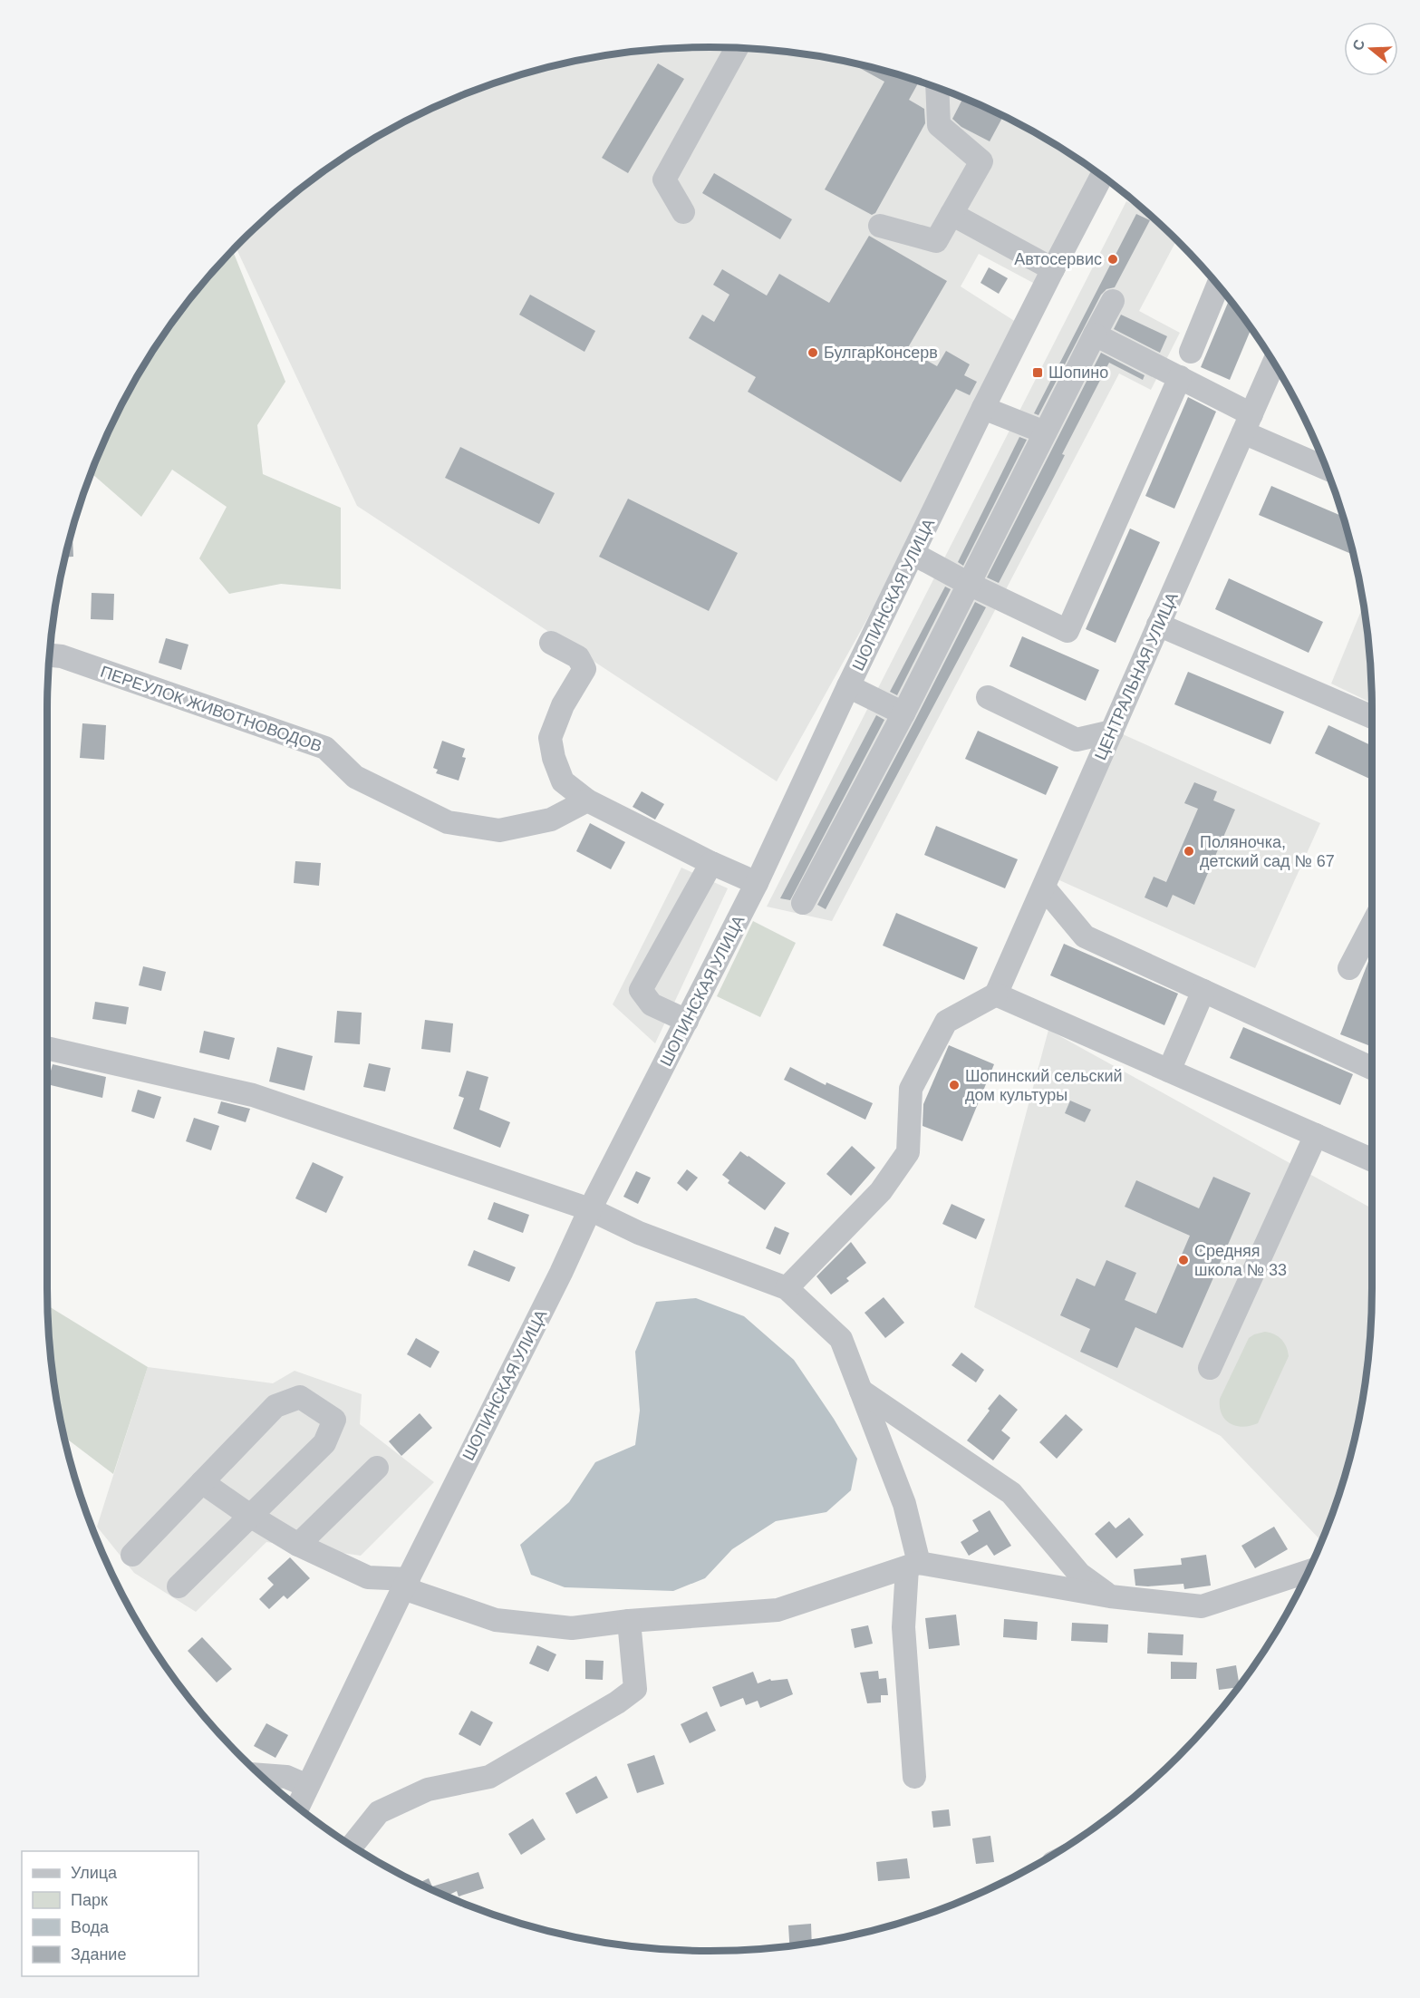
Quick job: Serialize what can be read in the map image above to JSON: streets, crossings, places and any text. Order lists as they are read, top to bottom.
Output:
{
  "streets": {
    "street": ["ШОПИНСКАЯ УЛИЦА", "ЦЕНТРАЛЬНАЯ УЛИЦА", "ПЕРЕУЛОК ЖИВОТНОВОДОВ"]
  },
  "places": {
    "other": [
      "Автосервис",
      "БулгарКонсерв",
      "Поляночка, детский сад № 67",
      "Шопинский сельский дом культуры",
      "Средняя школа № 33"
    ],
    "transit": ["Шопино"]
  },
  "legend": [
    "Улица",
    "Парк",
    "Вода",
    "Здание"
  ],
  "north": "left"
}
